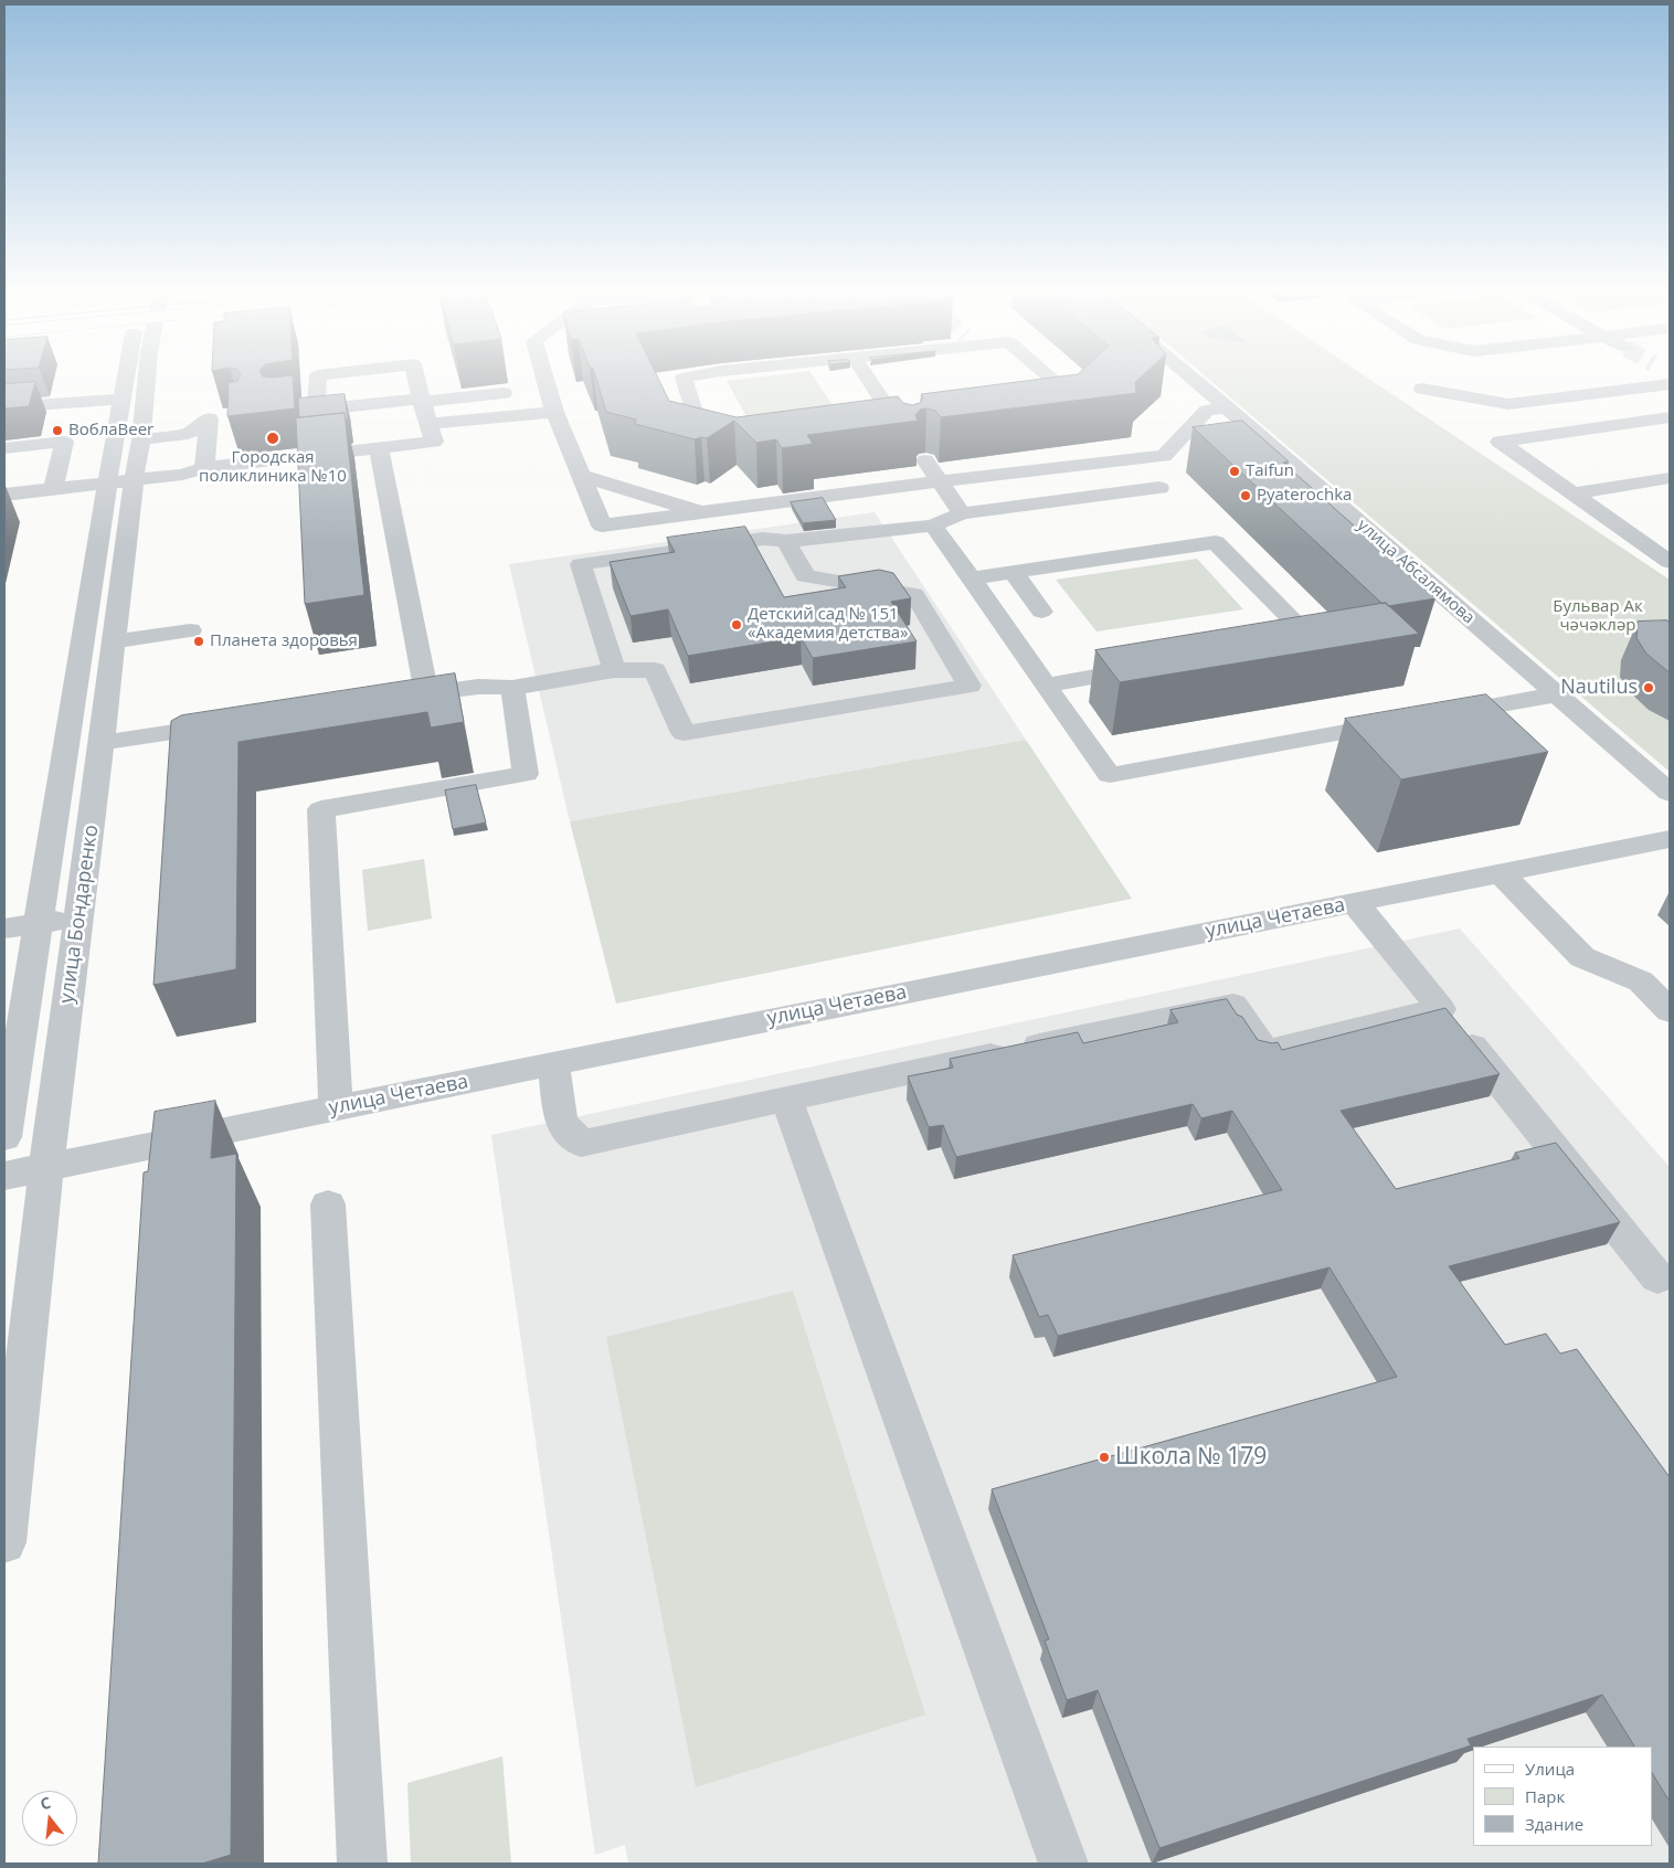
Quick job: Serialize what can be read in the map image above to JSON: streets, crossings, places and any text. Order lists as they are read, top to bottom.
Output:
{
  "streets": {
    "street": ["улица Абсалямова", "улица Бондаренко", "улица Четаева"]
  },
  "crossings": [
    ["улица Бондаренко", "улица Четаева"]
  ],
  "parks": ["Бульвар Ак чәчәкләр"],
  "places": [
    "ВоблаBeer",
    "Городская поликлиника №10",
    "Taifun",
    "Pyaterochka",
    "Детский сад № 151 «Академия детства»",
    "Планета здоровья",
    "Nautilus",
    "Школа № 179"
  ],
  "legend": ["Улица", "Парк", "Здание"],
  "north": "top"
}
